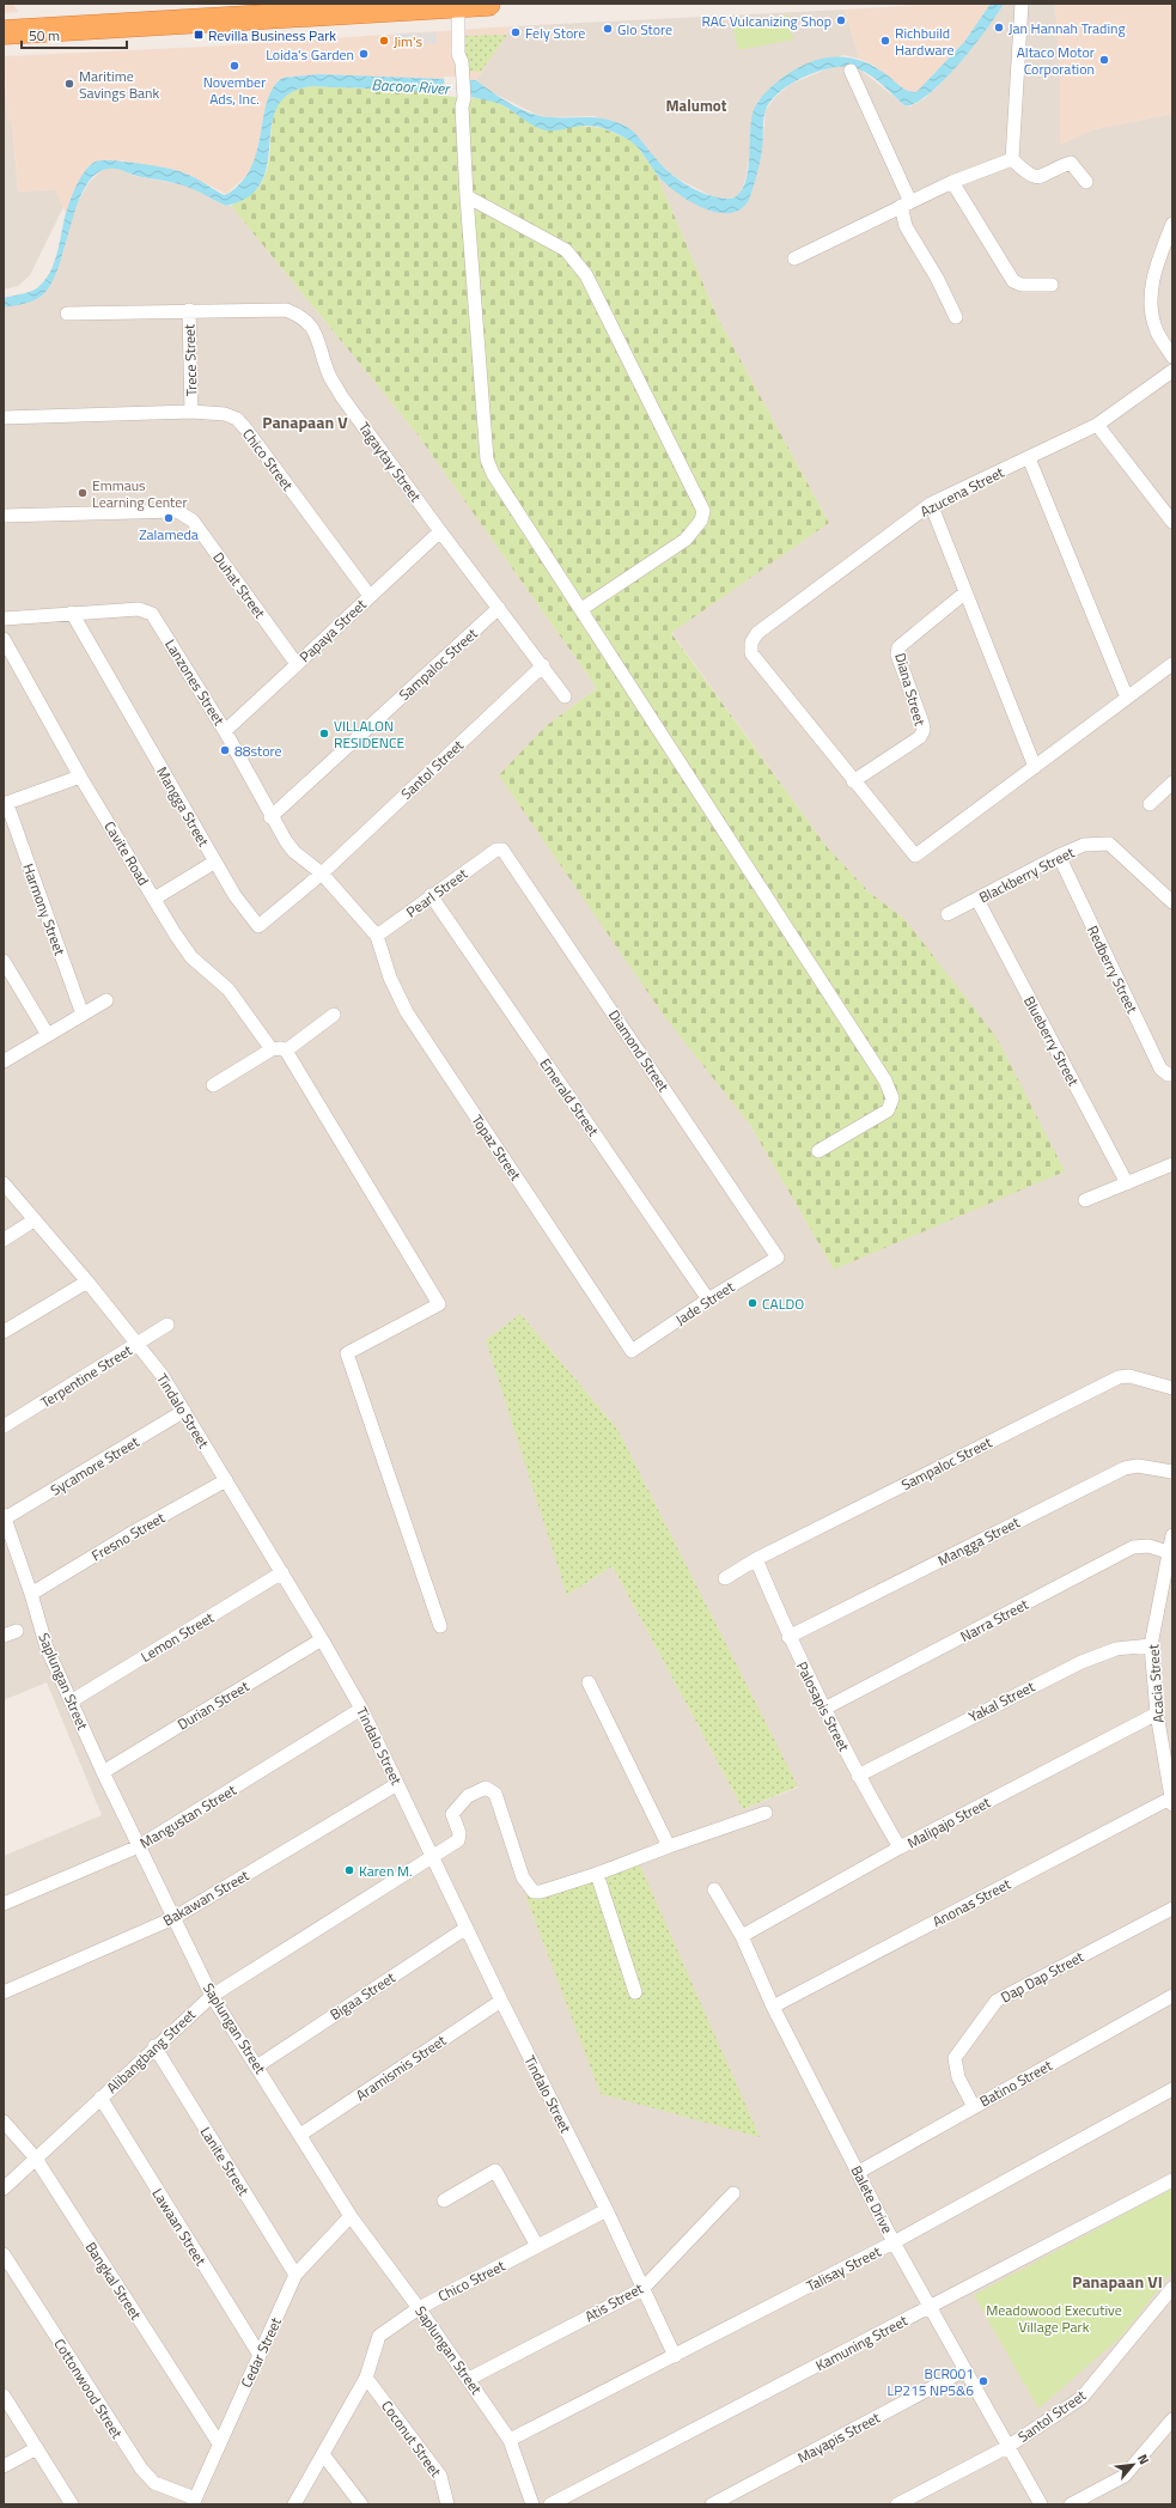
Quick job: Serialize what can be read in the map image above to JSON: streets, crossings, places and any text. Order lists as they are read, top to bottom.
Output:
{
  "streets": {
    "street": [
      "Trece Street",
      "Chico Street",
      "Tagaytay Street",
      "Azucena Street",
      "Duhat Street",
      "Papaya Street",
      "Sampaloc Street",
      "Lanzones Street",
      "Diana Street",
      "Santol Street",
      "Mangga Street",
      "Cavite Road",
      "Blackberry Street",
      "Pearl Street",
      "Harmony Street",
      "Redberry Street",
      "Blueberry Street",
      "Diamond Street",
      "Emerald Street",
      "Topaz Street",
      "Jade Street",
      "Terpentine Street",
      "Tindalo Street",
      "Sycamore Street",
      "Fresno Street",
      "Narra Street",
      "Lemon Street",
      "Saplungan Street",
      "Acacia Street",
      "Yakal Street",
      "Durian Street",
      "Palosapis Street",
      "Mangustan Street",
      "Malipajo Street",
      "Bakawan Street",
      "Anonas Street",
      "Dap Dap Street",
      "Bigaa Street",
      "Alibangbang Street",
      "Aramismis Street",
      "Batino Street",
      "Lanite Street",
      "Balete Drive",
      "Lawaan Street",
      "Talisay Street",
      "Bangkal Street",
      "Atis Street",
      "Kamuning Street",
      "Cedar Street",
      "Cottonwood Street",
      "Mayapis Street",
      "Coconut Street"
    ]
  },
  "crossings": [
    ["Trece Street", "Chico Street"],
    ["Trece Street", "Tagaytay Street"],
    ["Chico Street", "Papaya Street"],
    ["Chico Street", "Tindalo Street"],
    ["Chico Street", "Saplungan Street"],
    ["Chico Street", "Coconut Street"],
    ["Tagaytay Street", "Papaya Street"],
    ["Tagaytay Street", "Sampaloc Street"],
    ["Tagaytay Street", "Santol Street"],
    ["Azucena Street", "Diana Street"],
    ["Duhat Street", "Papaya Street"],
    ["Papaya Street", "Lanzones Street"],
    ["Sampaloc Street", "Lanzones Street"],
    ["Sampaloc Street", "Palosapis Street"],
    ["Lanzones Street", "Santol Street"],
    ["Lanzones Street", "Mangga Street"],
    ["Lanzones Street", "Pearl Street"],
    ["Lanzones Street", "Topaz Street"],
    ["Santol Street", "Mangga Street"],
    ["Santol Street", "Balete Drive"],
    ["Mangga Street", "Palosapis Street"],
    ["Blackberry Street", "Redberry Street"],
    ["Blackberry Street", "Blueberry Street"],
    ["Pearl Street", "Diamond Street"],
    ["Pearl Street", "Emerald Street"],
    ["Pearl Street", "Topaz Street"],
    ["Diamond Street", "Jade Street"],
    ["Emerald Street", "Jade Street"],
    ["Topaz Street", "Jade Street"],
    ["Terpentine Street", "Tindalo Street"],
    ["Tindalo Street", "Sycamore Street"],
    ["Tindalo Street", "Fresno Street"],
    ["Tindalo Street", "Lemon Street"],
    ["Tindalo Street", "Durian Street"],
    ["Tindalo Street", "Mangustan Street"],
    ["Tindalo Street", "Bakawan Street"],
    ["Tindalo Street", "Bigaa Street"],
    ["Tindalo Street", "Alibangbang Street"],
    ["Tindalo Street", "Aramismis Street"],
    ["Tindalo Street", "Talisay Street"],
    ["Tindalo Street", "Atis Street"],
    ["Sycamore Street", "Saplungan Street"],
    ["Fresno Street", "Saplungan Street"],
    ["Narra Street", "Acacia Street"],
    ["Narra Street", "Palosapis Street"],
    ["Lemon Street", "Saplungan Street"],
    ["Saplungan Street", "Durian Street"],
    ["Saplungan Street", "Mangustan Street"],
    ["Saplungan Street", "Bakawan Street"],
    ["Saplungan Street", "Bigaa Street"],
    ["Saplungan Street", "Alibangbang Street"],
    ["Saplungan Street", "Aramismis Street"],
    ["Saplungan Street", "Talisay Street"],
    ["Saplungan Street", "Atis Street"],
    ["Saplungan Street", "Cedar Street"],
    ["Acacia Street", "Yakal Street"],
    ["Acacia Street", "Malipajo Street"],
    ["Acacia Street", "Anonas Street"],
    ["Yakal Street", "Palosapis Street"],
    ["Palosapis Street", "Malipajo Street"],
    ["Malipajo Street", "Balete Drive"],
    ["Anonas Street", "Balete Drive"],
    ["Dap Dap Street", "Batino Street"],
    ["Alibangbang Street", "Lanite Street"],
    ["Alibangbang Street", "Lawaan Street"],
    ["Alibangbang Street", "Bangkal Street"],
    ["Batino Street", "Balete Drive"],
    ["Lanite Street", "Cedar Street"],
    ["Balete Drive", "Talisay Street"],
    ["Balete Drive", "Kamuning Street"],
    ["Balete Drive", "Mayapis Street"],
    ["Lawaan Street", "Cedar Street"],
    ["Bangkal Street", "Cedar Street"],
    ["Cedar Street", "Cottonwood Street"]
  ],
  "districts": ["Malumot", "Panapaan V", "Panapaan VI"],
  "water": ["Bacoor River"],
  "parks": ["Meadowood Executive Village Park"],
  "places": {
    "other": [
      "RAC Vulcanizing Shop",
      "Jan Hannah Trading",
      "Glo Store",
      "Fely Store",
      "Jim's",
      "Richbuild Hardware",
      "Loida's Garden",
      "Altaco Motor Corporation",
      "November Ads, Inc.",
      "Maritime Savings Bank",
      "Emmaus Learning Center",
      "Zalameda",
      "VILLALON RESIDENCE",
      "88store",
      "CALDO",
      "Karen M.",
      "BCR001 LP215 NP5&6"
    ],
    "transit": ["Revilla Business Park"]
  },
  "scale_bar": "50 m",
  "north": "top right"
}
